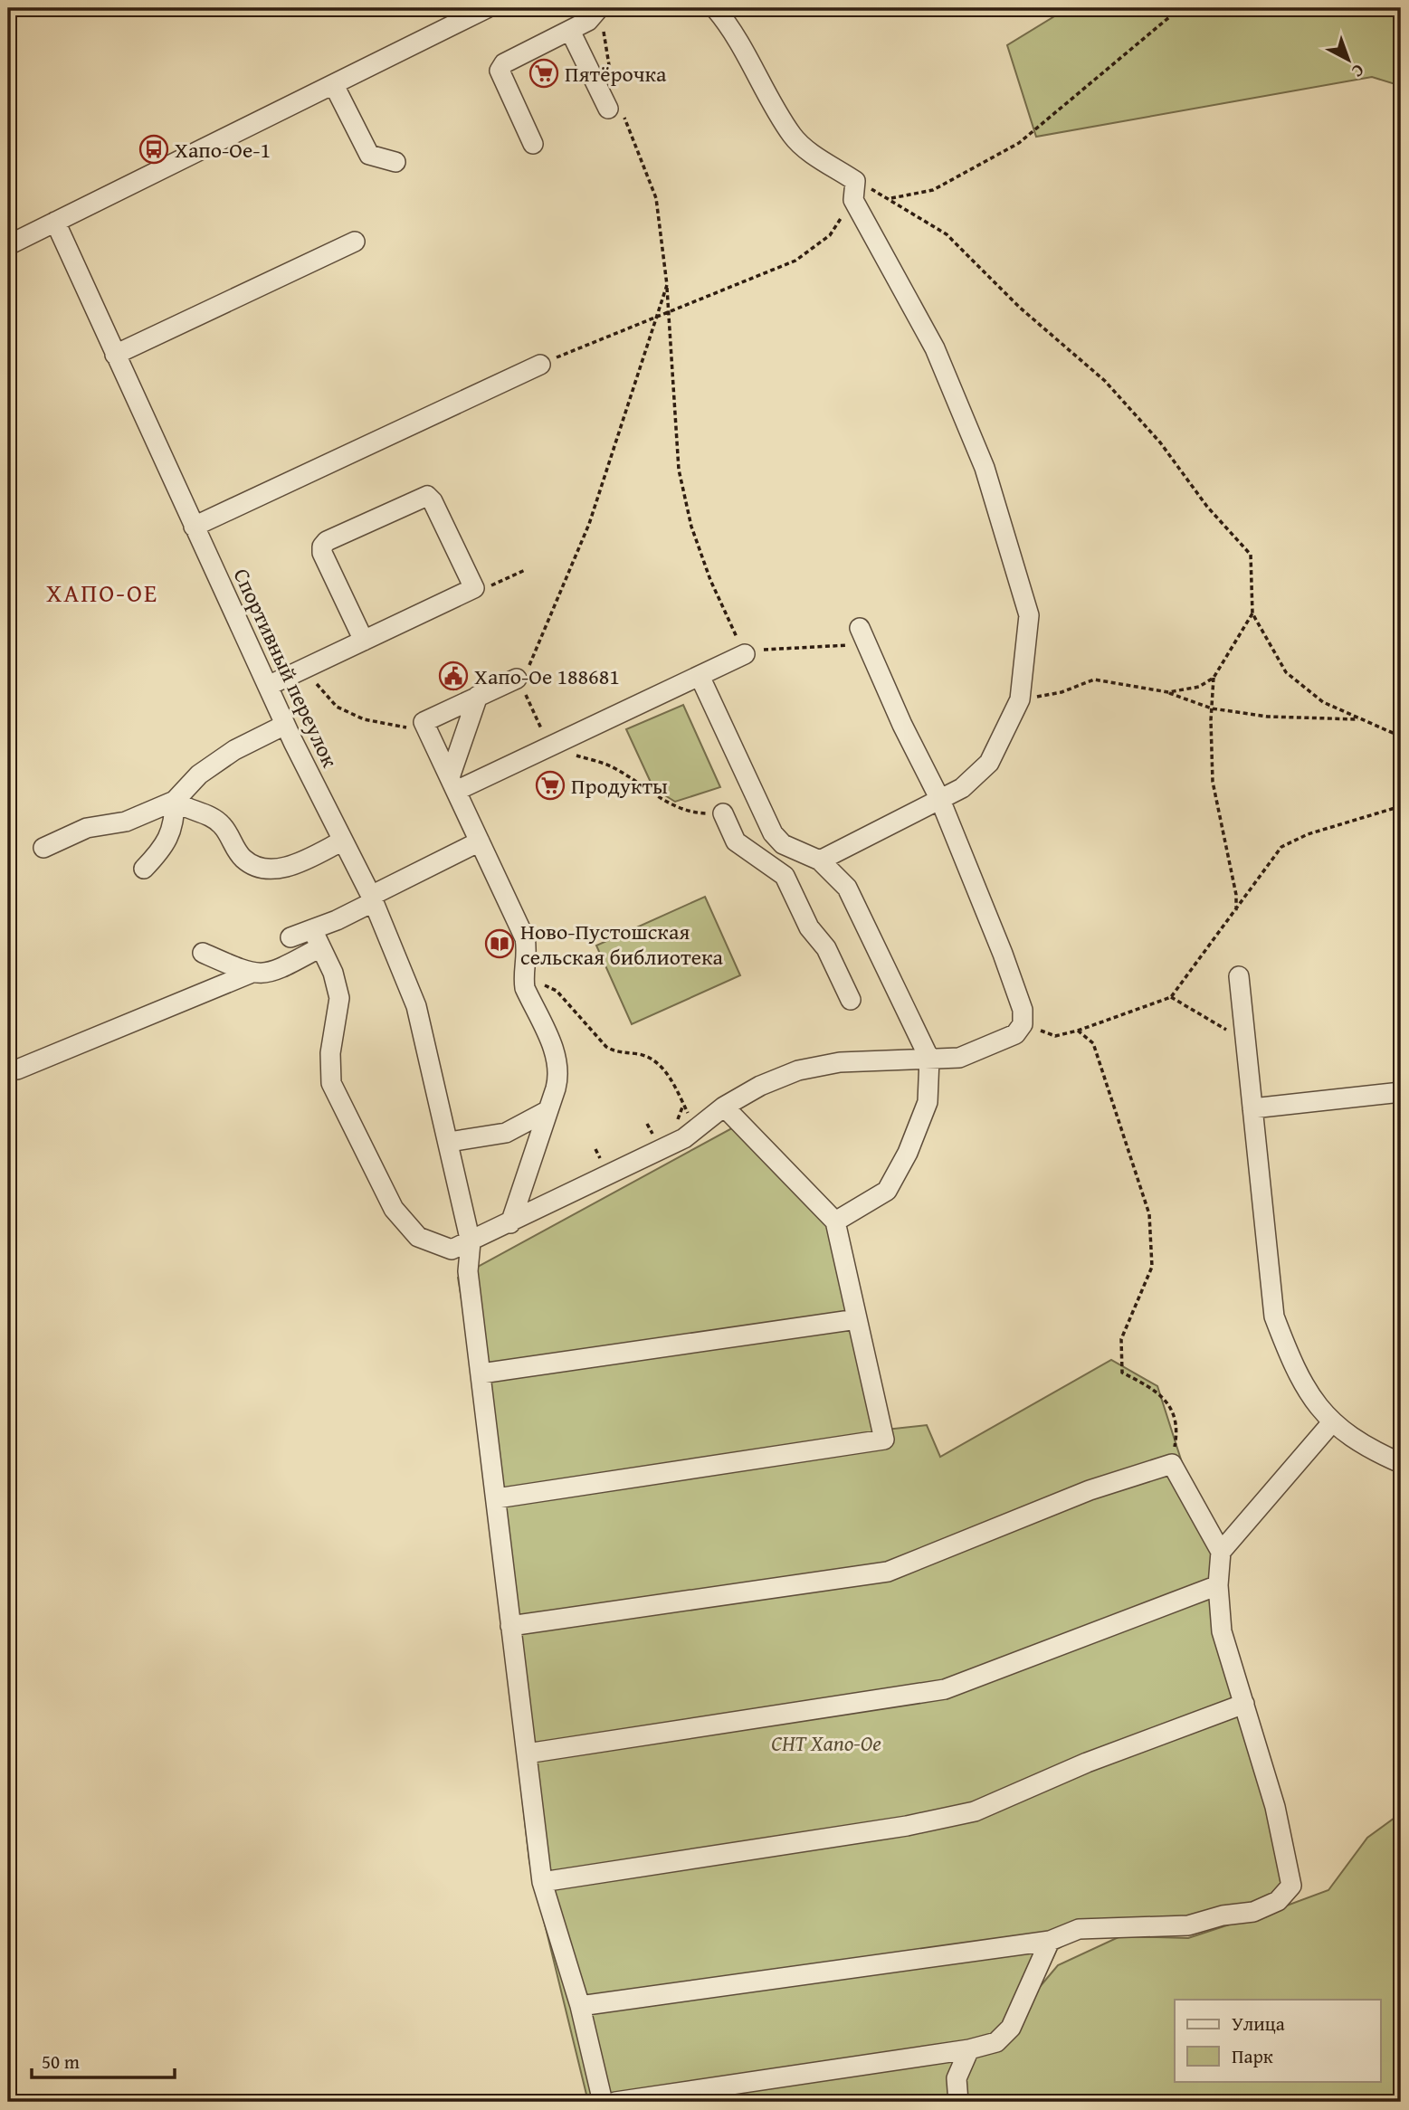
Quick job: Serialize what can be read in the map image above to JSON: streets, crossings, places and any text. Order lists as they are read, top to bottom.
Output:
{
  "streets": {
    "street": ["Спортивный переулок"]
  },
  "districts": ["ХАПО-ОЕ"],
  "parks": ["СНТ Хапо-Ое"],
  "places": {
    "supermarket": ["Пятёрочка", "Продукты"],
    "bus stop": ["Хапо-Ое-1"],
    "public building": ["Хапо-Ое 188681"],
    "library": ["Ново-Пустошская сельская библиотека"]
  },
  "legend": ["Улица", "Парк"],
  "scale_bar": "50 m",
  "north": "bottom right"
}
